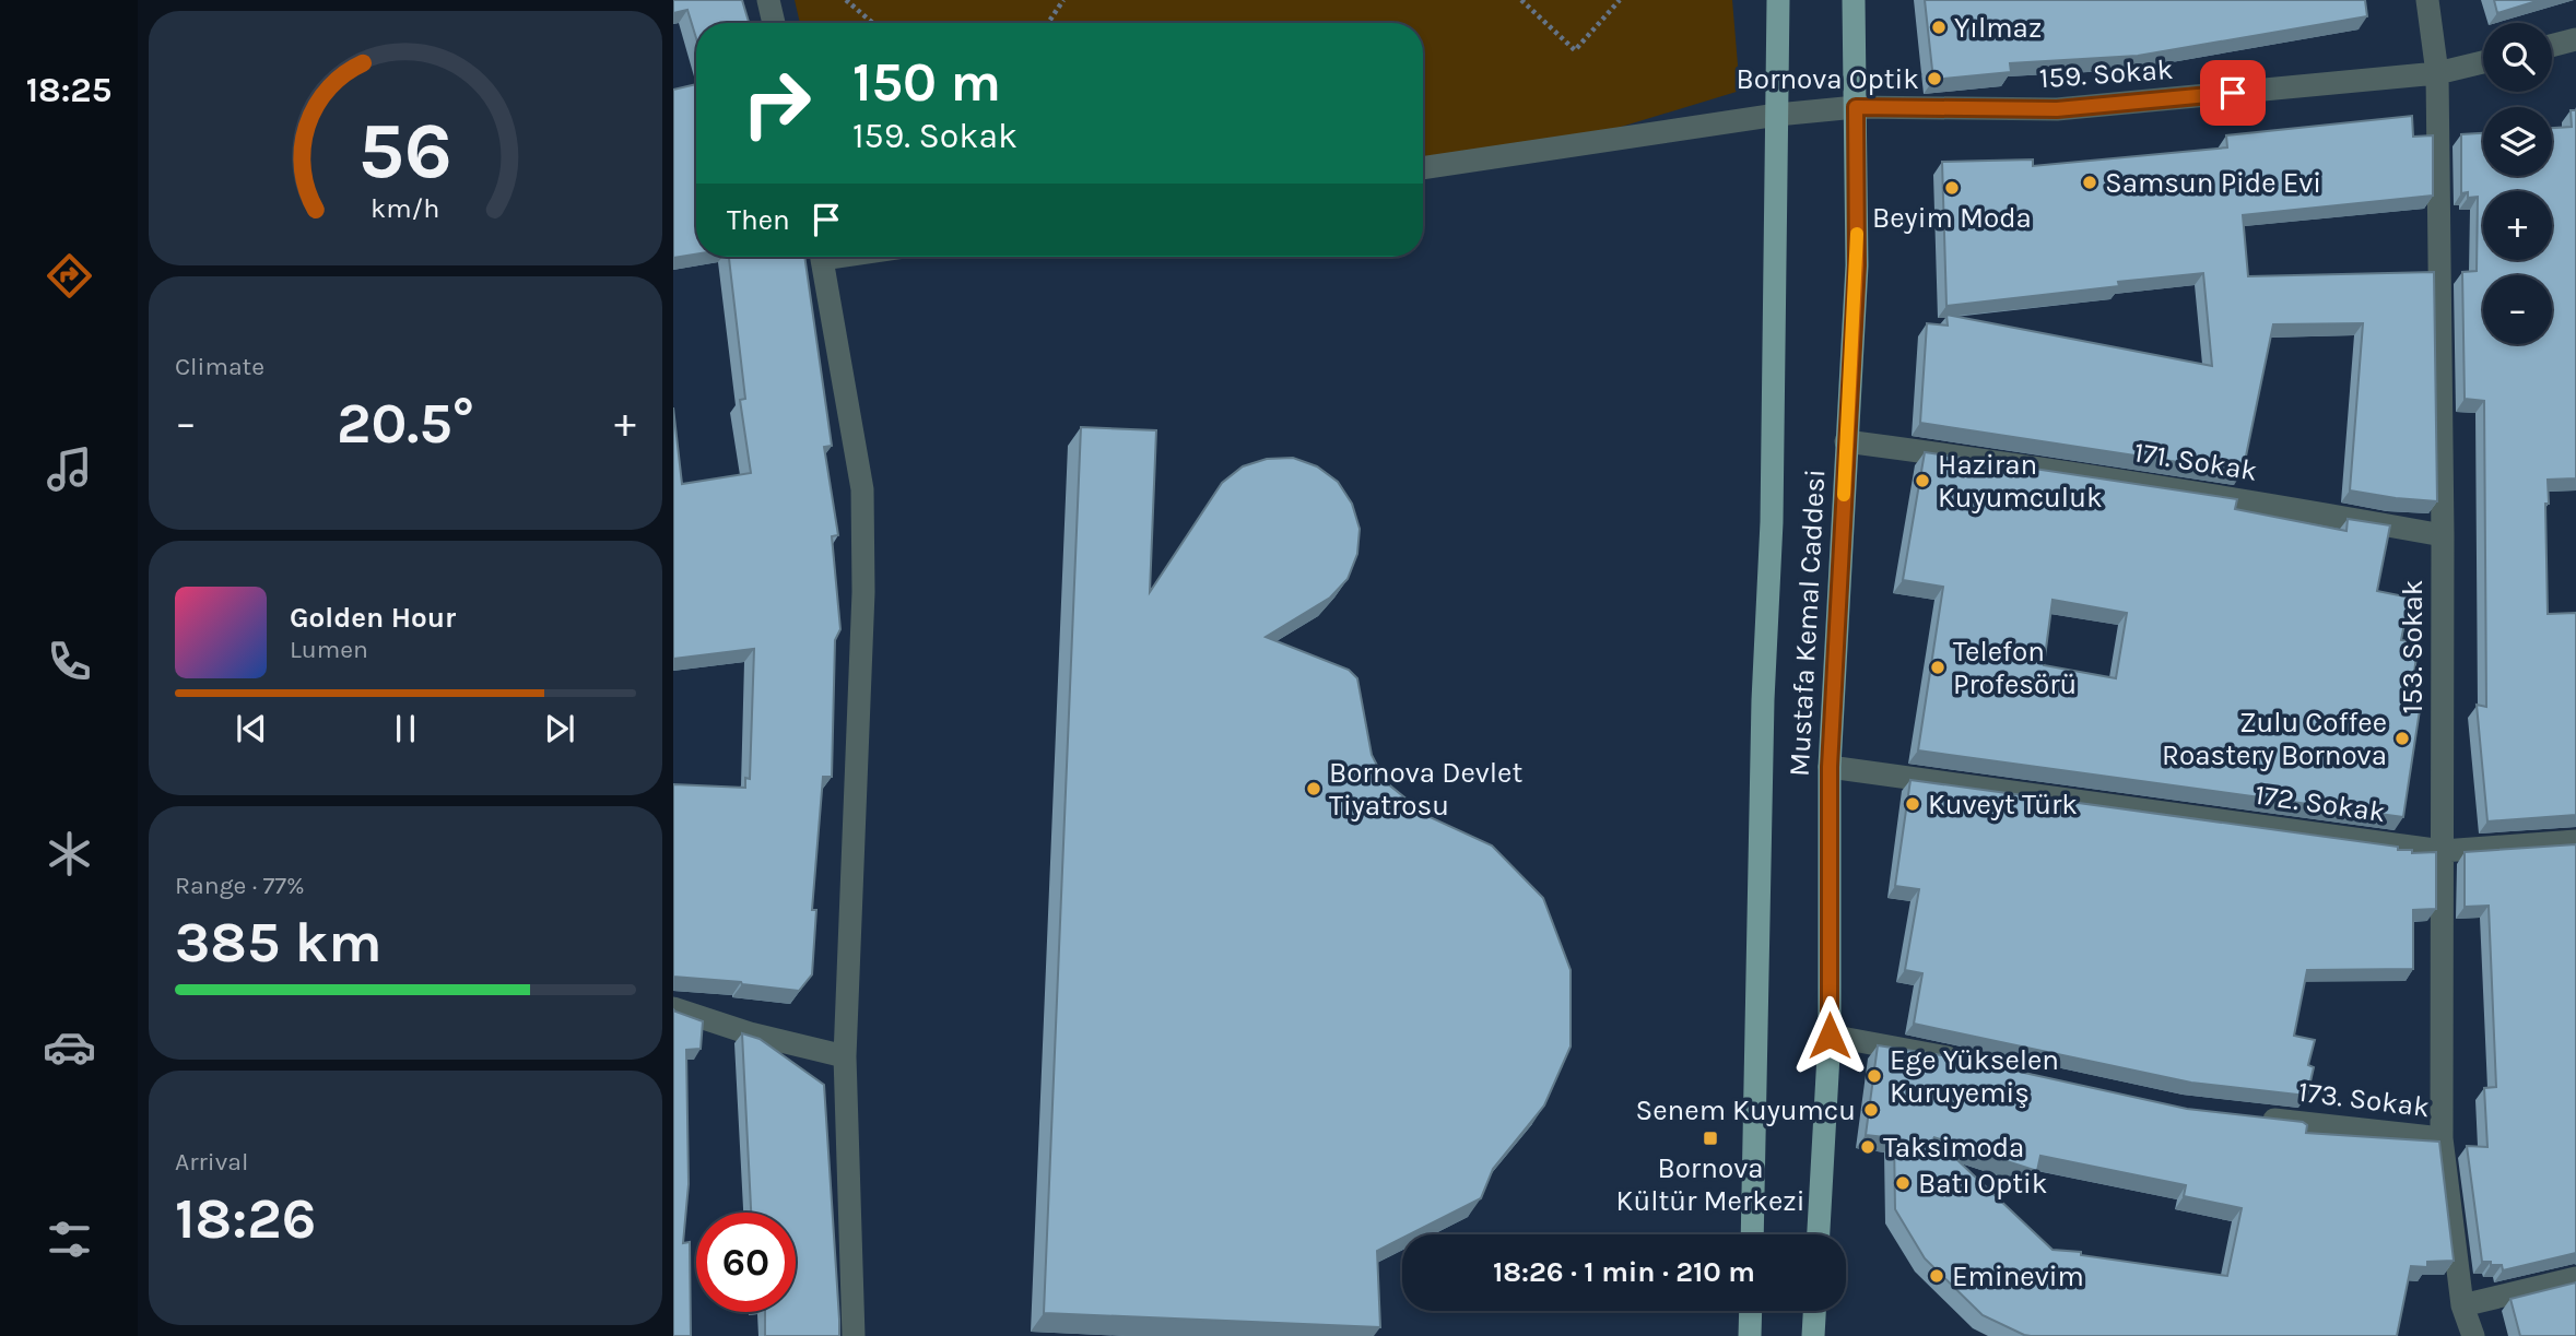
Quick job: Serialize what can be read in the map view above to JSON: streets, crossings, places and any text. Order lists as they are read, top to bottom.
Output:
{
  "streets": {
    "main road": ["Mustafa Kemal Caddesi"],
    "street": [
      "159. Sokak",
      "171. Sokak",
      "153. Sokak",
      "172. Sokak",
      "173. Sokak"
    ]
  },
  "crossings": [
    ["159. Sokak", "Mustafa Kemal Caddesi"],
    ["159. Sokak", "153. Sokak"],
    ["171. Sokak", "Mustafa Kemal Caddesi"],
    ["171. Sokak", "153. Sokak"],
    ["Mustafa Kemal Caddesi", "172. Sokak"],
    ["153. Sokak", "172. Sokak"],
    ["153. Sokak", "173. Sokak"]
  ],
  "places": {
    "other": [
      "Yılmaz",
      "Bornova Optik",
      "Samsun Pide Evi",
      "Beyim Moda",
      "Haziran Kuyumculuk",
      "Telefon Profesörü",
      "Zulu Coffee Roastery Bornova",
      "Bornova Devlet Tiyatrosu",
      "Kuveyt Türk",
      "Ege Yükselen Kuruyemiş",
      "Senem Kuyumcu",
      "Taksimoda",
      "Batı Optik",
      "Eminevim"
    ],
    "transit": ["Bornova Kültür Merkezi"]
  },
  "page": {
    "tabs": "18:25",
    "map_buttons": ["+", "−"],
    "turn": ["150 m", "159. Sokak"],
    "then": "Then",
    "tile": [
      "Climate",
      ["Range · 77%", "385 km"],
      ["Arrival", "18:26"]
    ],
    "heat": ["−", "20.5°", "+"],
    "song": ["Golden Hour", "Lumen"],
    "limit": "60",
    "trip": "18:26 · 1 min · 210 m",
    "gauge": ["56", "km/h"]
  }
}
